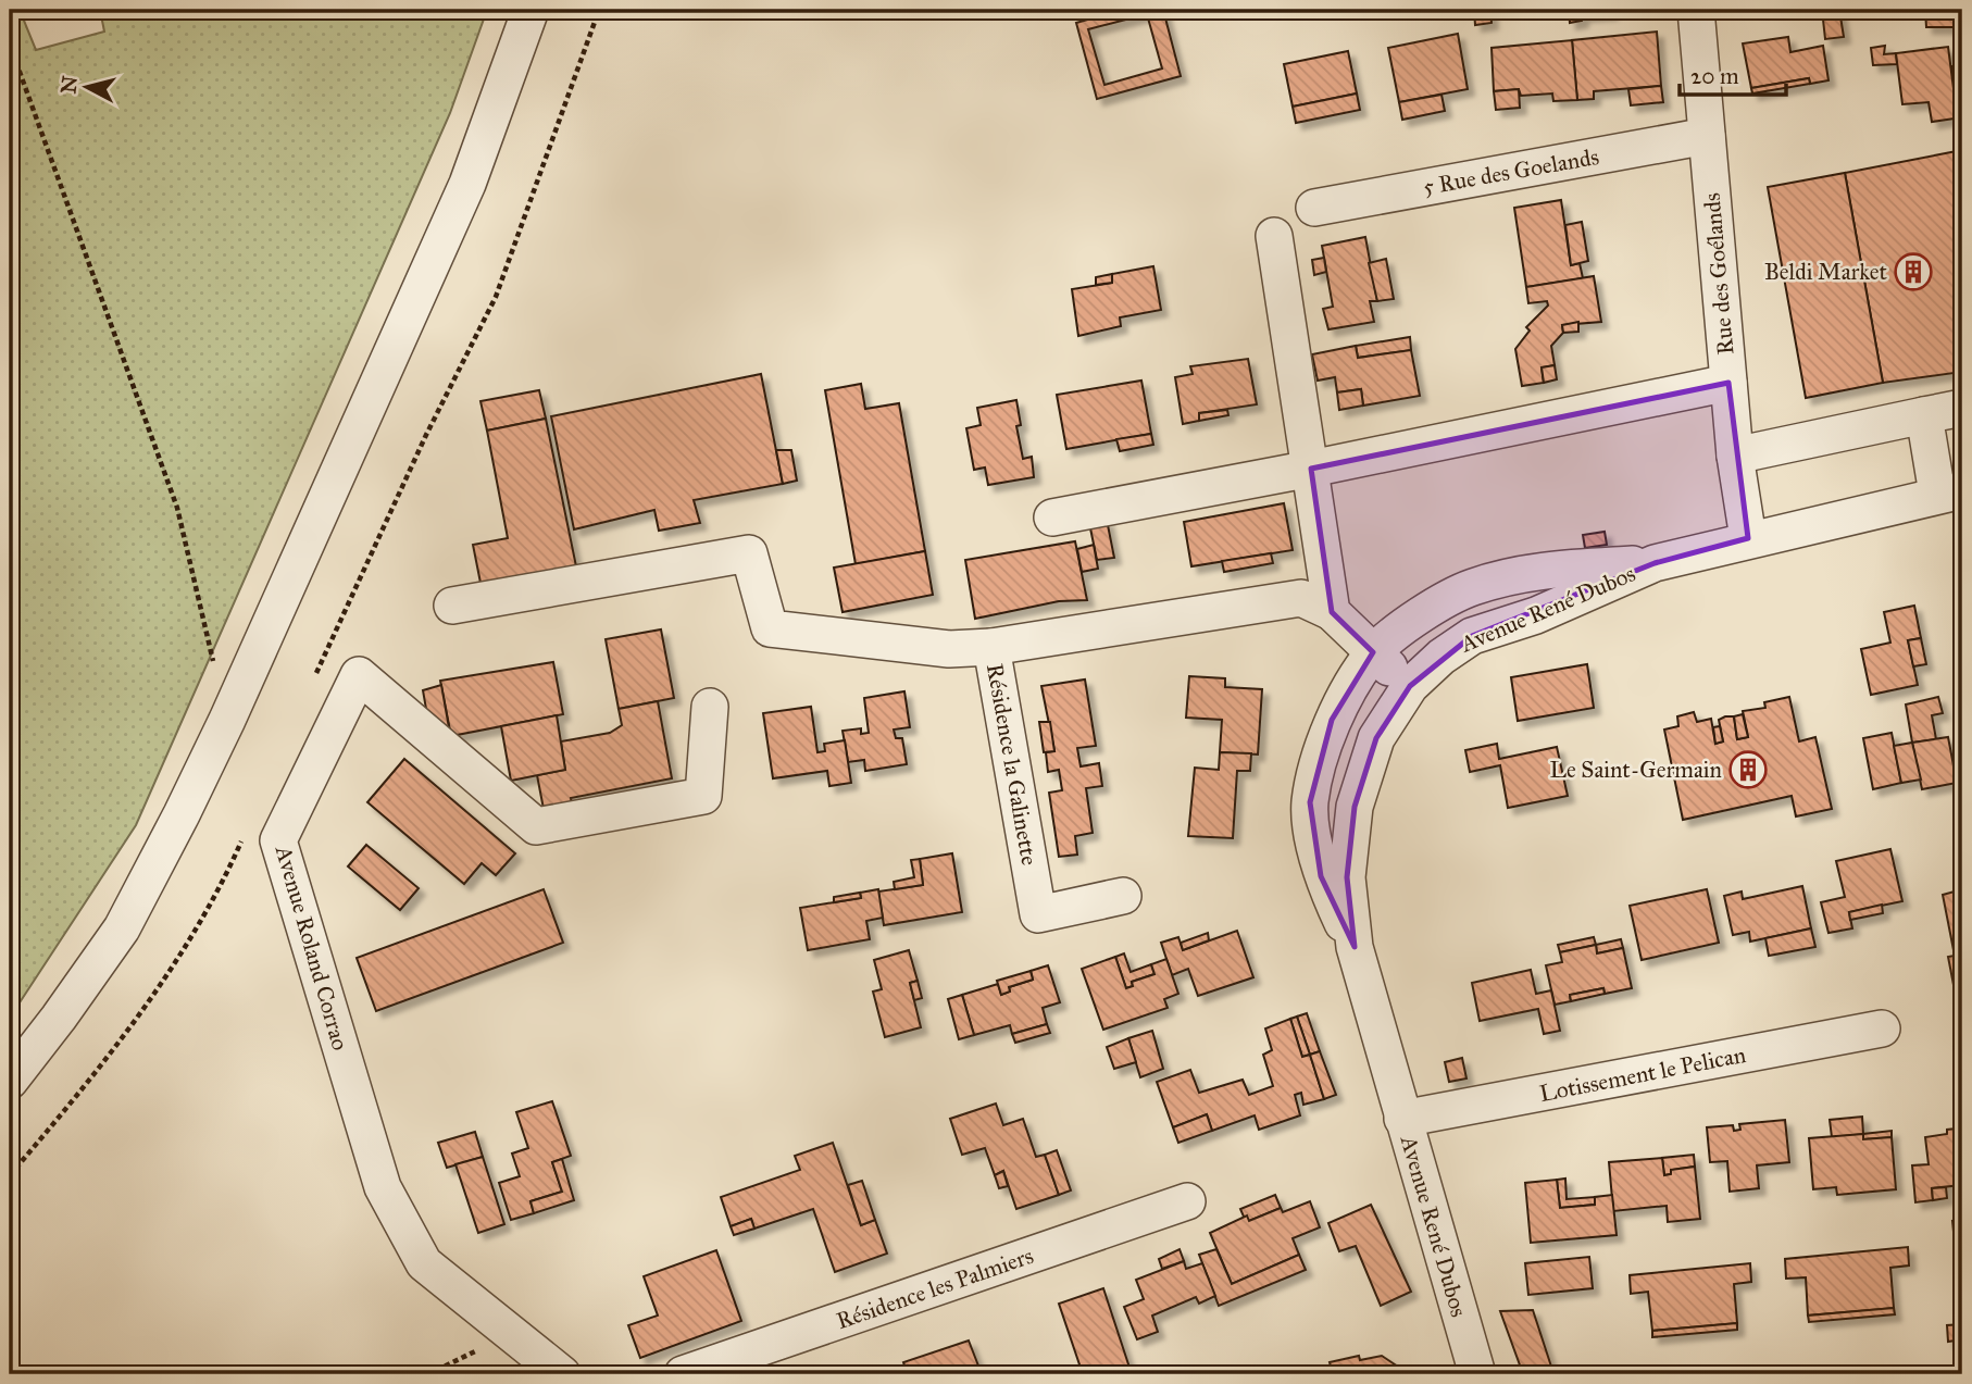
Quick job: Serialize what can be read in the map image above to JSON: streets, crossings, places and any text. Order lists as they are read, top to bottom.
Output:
{
  "streets": {
    "street": [
      "5 Rue des Goelands",
      "Rue des Goélands",
      "Avenue René Dubos",
      "Résidence la Galinette",
      "Avenue Roland Corrao",
      "Lotissement le Pelican",
      "Résidence les Palmiers"
    ]
  },
  "crossings": [
    ["5 Rue des Goelands", "Rue des Goélands"],
    ["Rue des Goélands", "Avenue René Dubos"],
    ["Avenue René Dubos", "Lotissement le Pelican"]
  ],
  "places": {
    "building": ["Beldi Market", "Le Saint-Germain"]
  },
  "scale_bar": "20 m",
  "north": "left"
}
